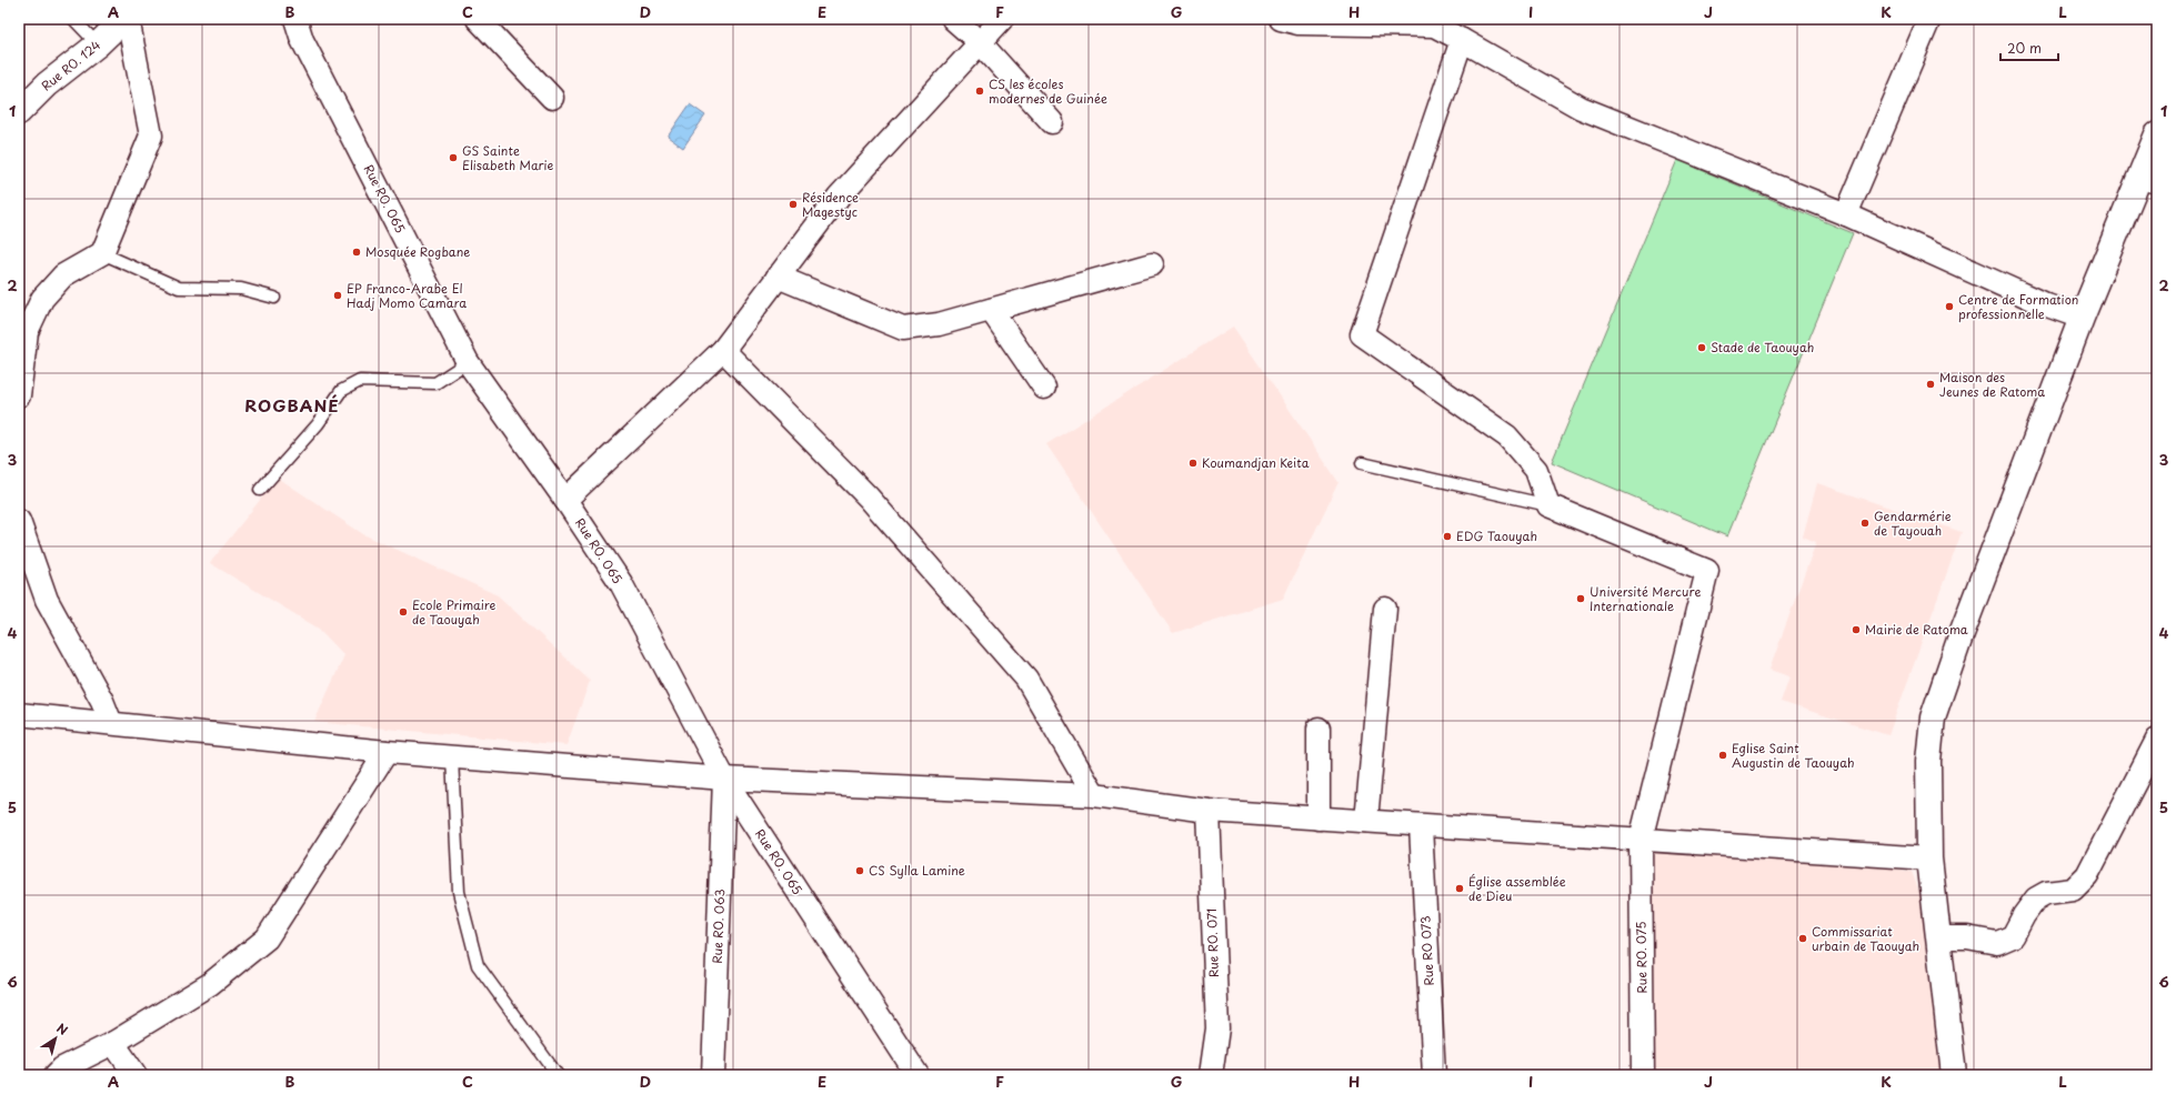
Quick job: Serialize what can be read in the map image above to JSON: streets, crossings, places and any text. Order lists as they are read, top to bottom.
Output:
{
  "streets": {
    "main road": ["Rue RO. 124"],
    "street": [
      "Rue RO. 065",
      "Rue RO. 063",
      "Rue RO. 071",
      "Rue RO 073",
      "Rue RO. 075"
    ]
  },
  "crossings": [
    ["Rue RO. 065", "Rue RO. 063"]
  ],
  "districts": ["ROGBANÉ"],
  "places": [
    "CS les écoles modernes de Guinée",
    "GS Sainte Elisabeth Marie",
    "Résidence Magestyc",
    "Mosquée Rogbane",
    "EP Franco-Arabe El Hadj Momo Camara",
    "Centre de Formation professionnelle",
    "Stade de Taouyah",
    "Maison des Jeunes de Ratoma",
    "Koumandjan Keita",
    "Gendarmérie de Tayouah",
    "EDG Taouyah",
    "Université Mercure Internationale",
    "Ecole Primaire de Taouyah",
    "Mairie de Ratoma",
    "Eglise Saint Augustin de Taouyah",
    "CS Sylla Lamine",
    "Église assemblée de Dieu",
    "Commissariat urbain de Taouyah"
  ],
  "scale_bar": "20 m",
  "north": "top right",
  "grid": {
    "columns": [
      "A",
      "B",
      "C",
      "D",
      "E",
      "F",
      "G",
      "H",
      "I",
      "J",
      "K",
      "L"
    ],
    "rows": [
      "1",
      "2",
      "3",
      "4",
      "5",
      "6"
    ]
  }
}
